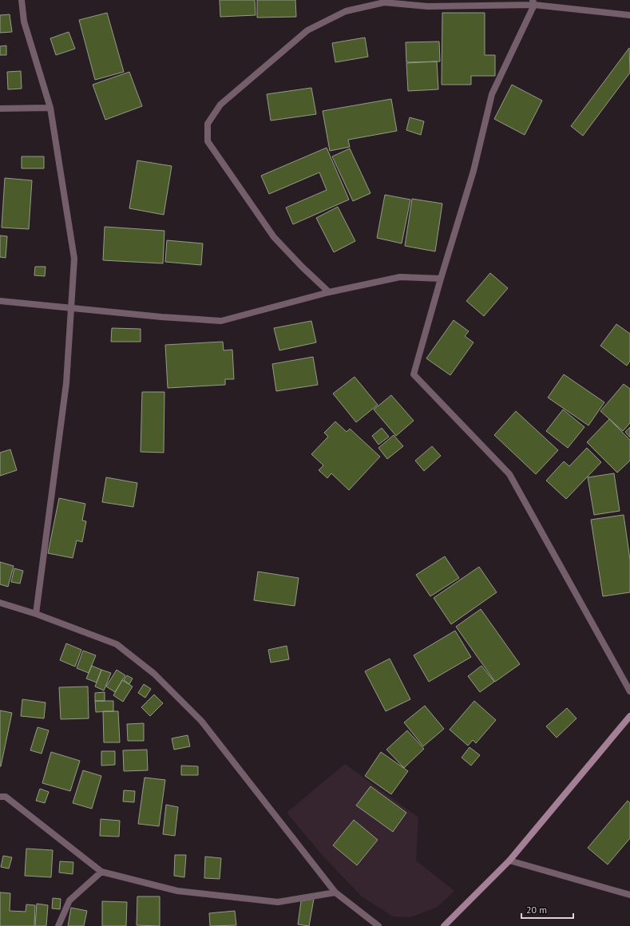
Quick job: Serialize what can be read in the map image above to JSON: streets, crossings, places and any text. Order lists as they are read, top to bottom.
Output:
{
  "scale_bar": "20 m"
}
